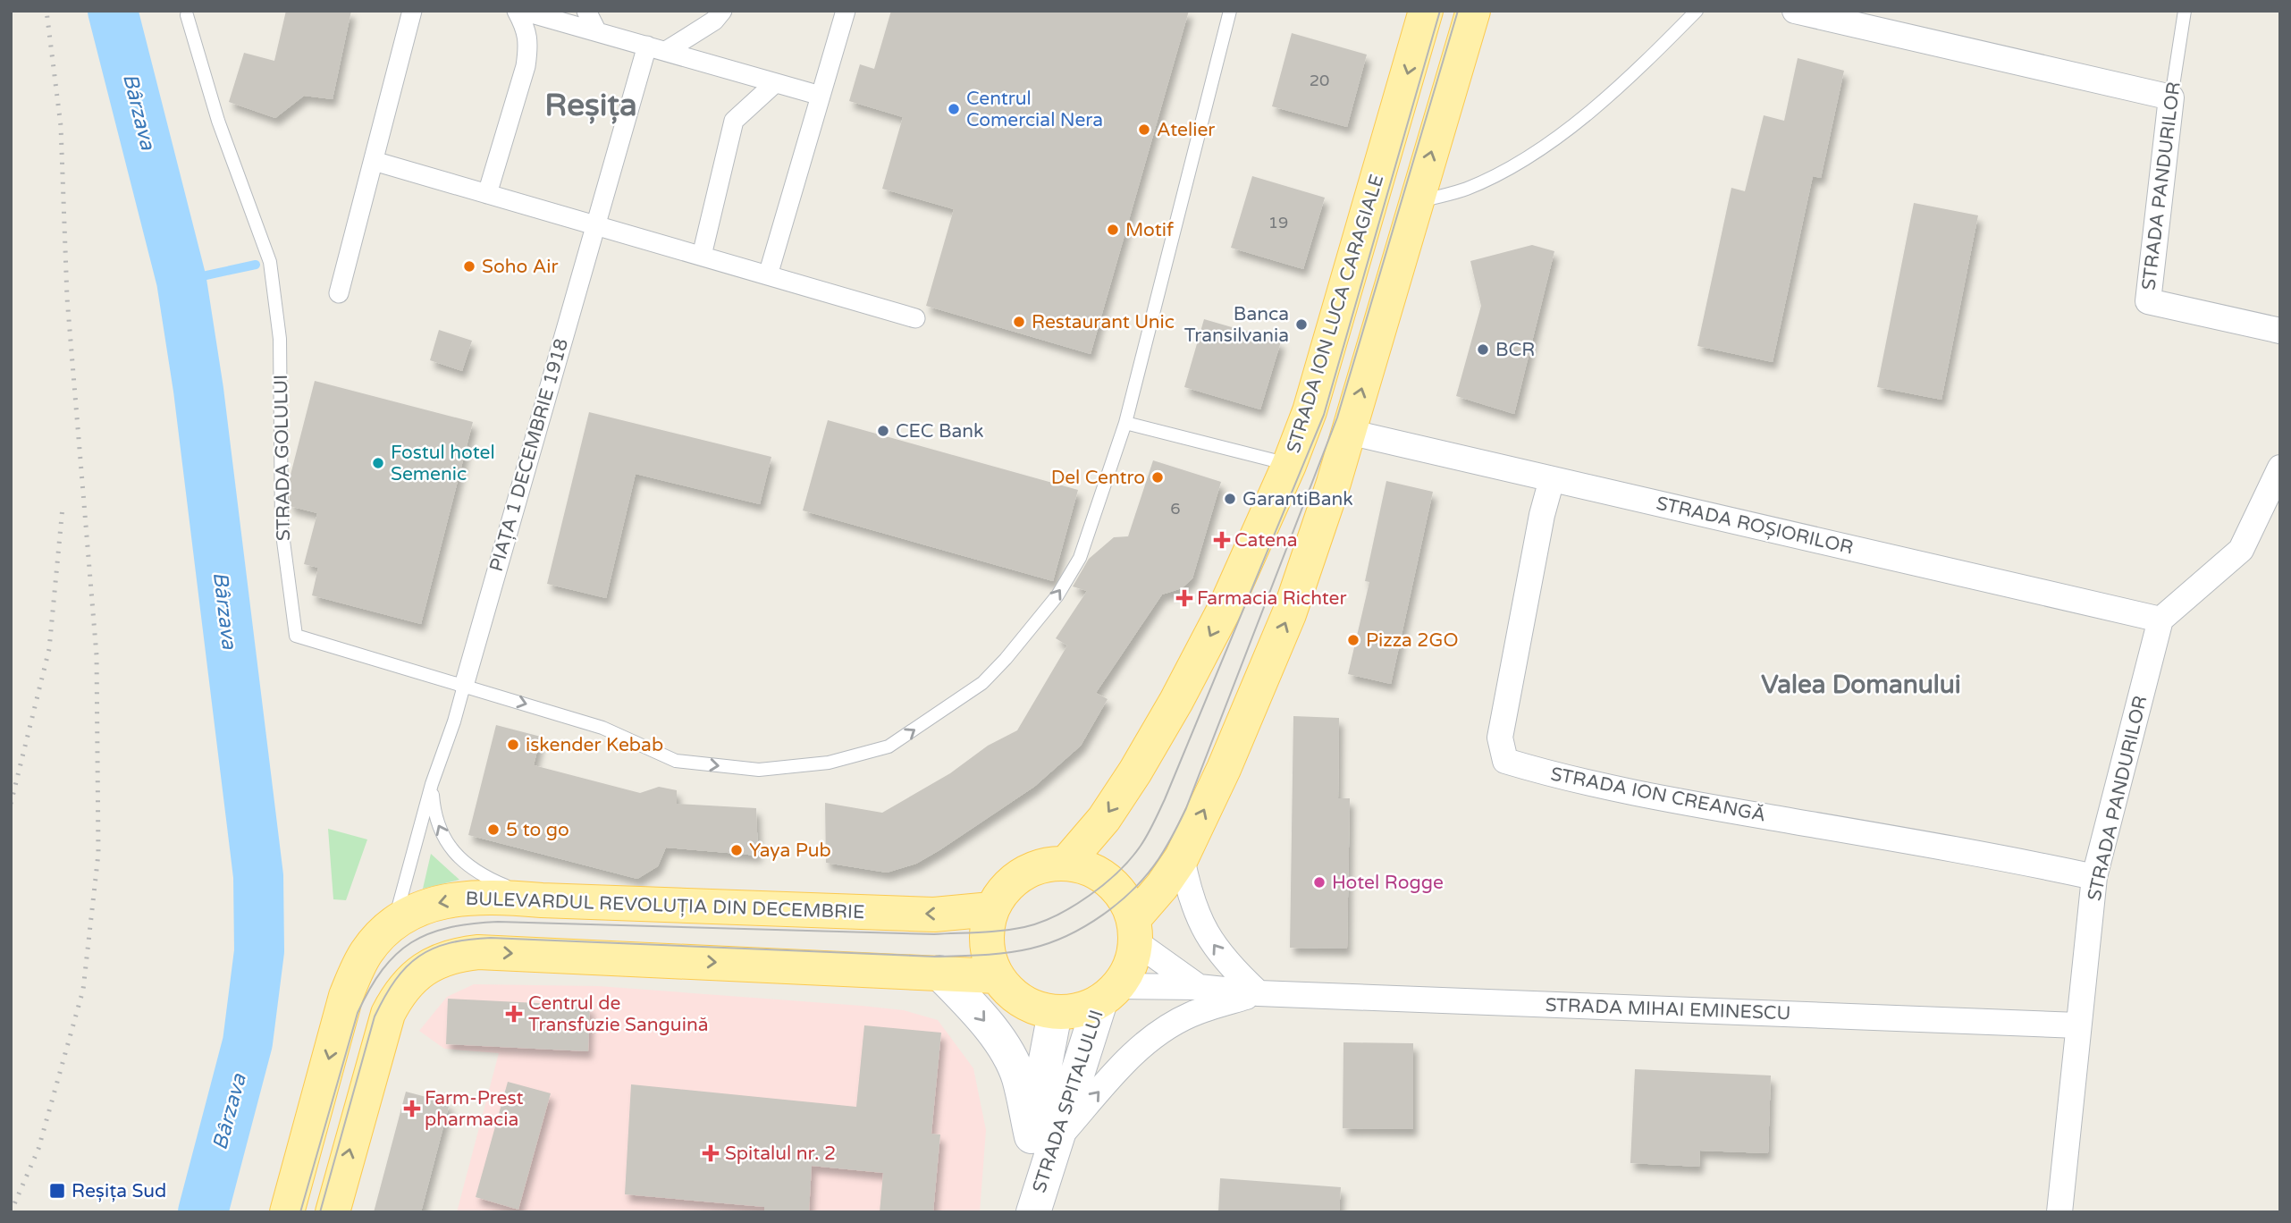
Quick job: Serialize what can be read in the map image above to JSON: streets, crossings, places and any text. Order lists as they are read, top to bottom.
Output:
{
  "streets": {
    "main road": ["STRADA ION LUCA CARAGIALE", "BULEVARDUL REVOLUȚIA DIN DECEMBRIE", "STRADA SPITALULUI"],
    "street": [
      "STRADA PANDURILOR",
      "PIAȚA 1 DECEMBRIE 1918",
      "STRADA ROȘIORILOR",
      "STRADA ION CREANGĂ",
      "STRADA MIHAI EMINESCU"
    ],
    "lane": ["STRADA GOLULUI"]
  },
  "crossings": [
    ["STRADA PANDURILOR", "STRADA ROȘIORILOR"],
    ["STRADA PANDURILOR", "STRADA ION CREANGĂ"],
    ["STRADA PANDURILOR", "STRADA MIHAI EMINESCU"],
    ["STRADA ION LUCA CARAGIALE", "BULEVARDUL REVOLUȚIA DIN DECEMBRIE"],
    ["STRADA ION LUCA CARAGIALE", "STRADA MIHAI EMINESCU"],
    ["STRADA ION LUCA CARAGIALE", "STRADA SPITALULUI"],
    ["PIAȚA 1 DECEMBRIE 1918", "STRADA GOLULUI"],
    ["STRADA ROȘIORILOR", "STRADA ION CREANGĂ"],
    ["BULEVARDUL REVOLUȚIA DIN DECEMBRIE", "STRADA MIHAI EMINESCU"],
    ["BULEVARDUL REVOLUȚIA DIN DECEMBRIE", "STRADA SPITALULUI"],
    ["STRADA MIHAI EMINESCU", "STRADA SPITALULUI"]
  ],
  "one_way": ["BULEVARDUL REVOLUȚIA DIN DECEMBRIE"],
  "districts": ["Reșița", "Valea Domanului"],
  "water": ["Bârzava"],
  "places": {
    "other": [
      "Centrul Comercial Nera",
      "Atelier",
      "Motif",
      "Soho Air",
      "Restaurant Unic",
      "Banca Transilvania",
      "BCR",
      "CEC Bank",
      "Fostul hotel Semenic",
      "Del Centro",
      "GarantiBank",
      "Pizza 2GO",
      "iskender Kebab",
      "5 to go",
      "Yaya Pub",
      "Hotel Rogge"
    ],
    "health": [
      "Catena",
      "Farmacia Richter",
      "Centrul de Transfuzie Sanguină",
      "Farm-Prest pharmacia",
      "Spitalul nr. 2"
    ],
    "transit": ["Reșița Sud"]
  },
  "house_numbers": ["20", "19", "6"]
}
